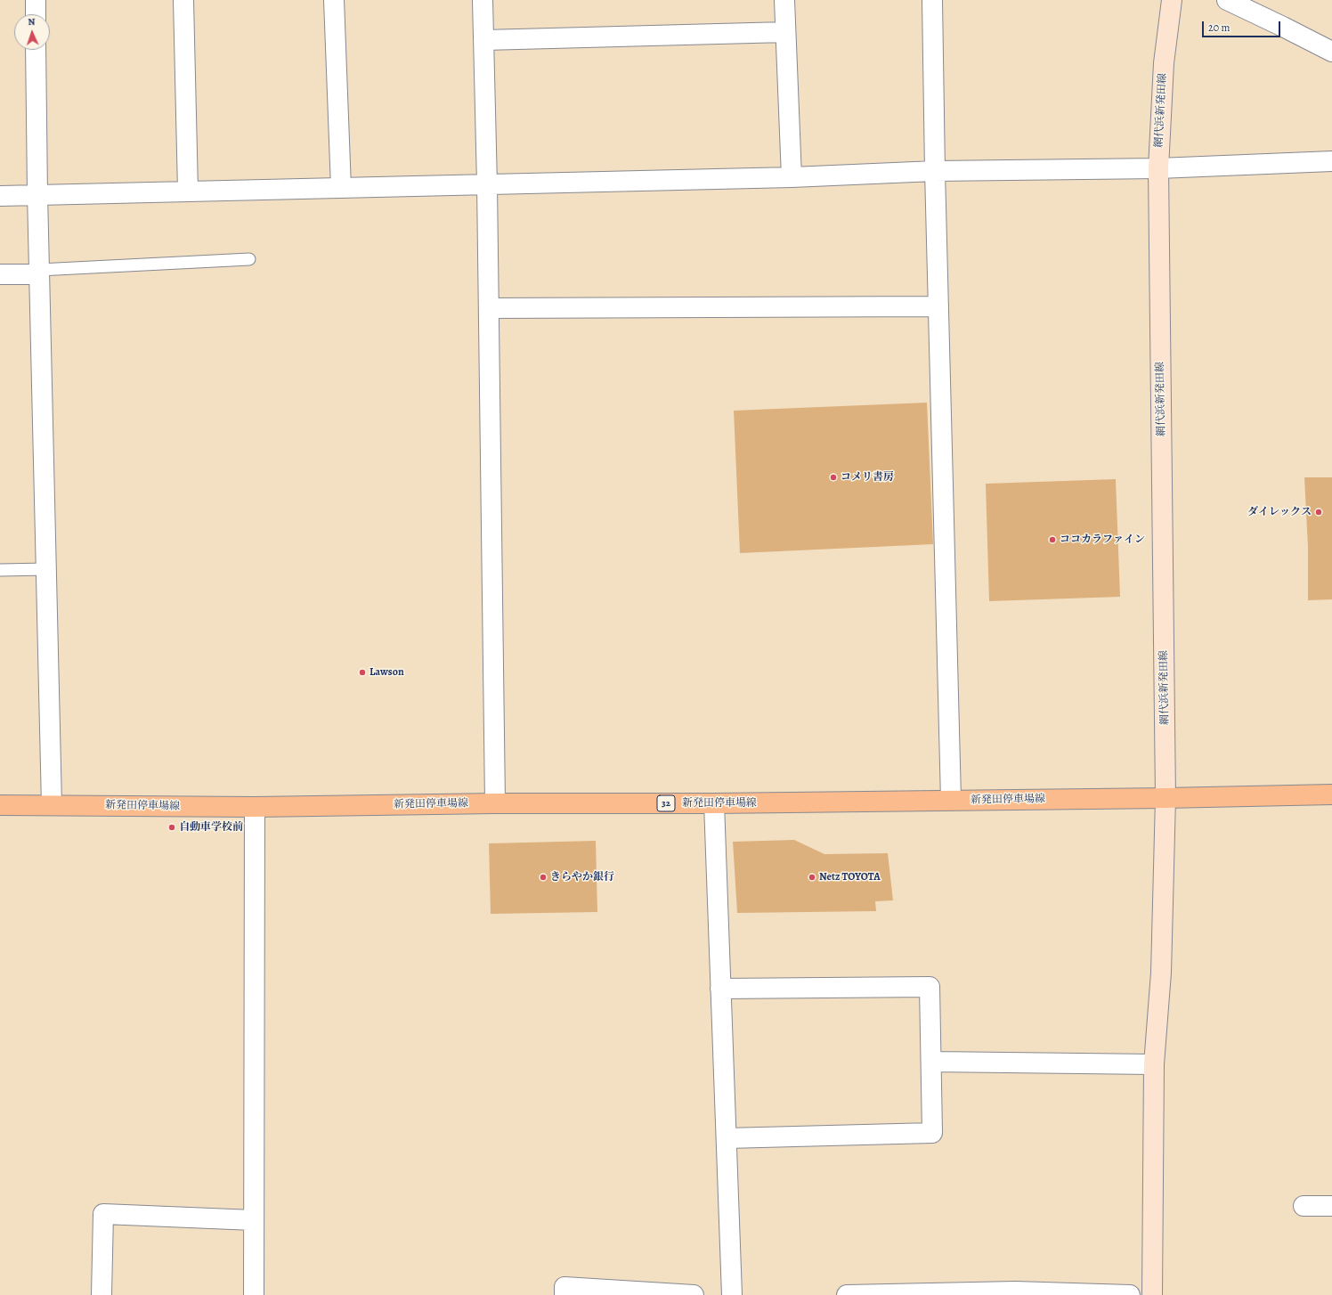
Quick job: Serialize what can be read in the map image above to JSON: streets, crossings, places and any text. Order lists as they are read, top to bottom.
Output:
{
  "streets": {
    "main road": ["網代浜新発田線", "新発田停車場線", "32"]
  },
  "crossings": [
    ["網代浜新発田線", "新発田停車場線"]
  ],
  "places": [
    "コメリ書房",
    "ダイレックス",
    "ココカラファイン",
    "Lawson",
    "自動車学校前",
    "きらやか銀行",
    "Netz TOYOTA"
  ],
  "scale_bar": "20 m",
  "north": "top"
}
